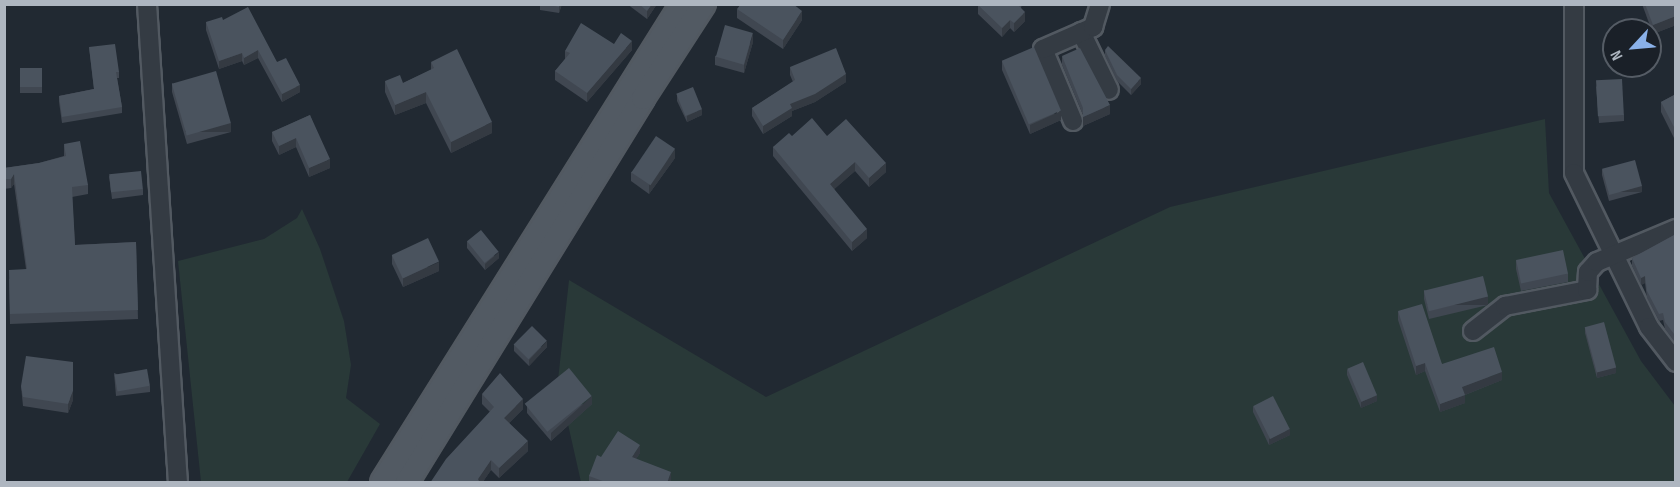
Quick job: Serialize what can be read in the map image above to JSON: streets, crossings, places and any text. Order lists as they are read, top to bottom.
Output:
{
  "north": "bottom left"
}
